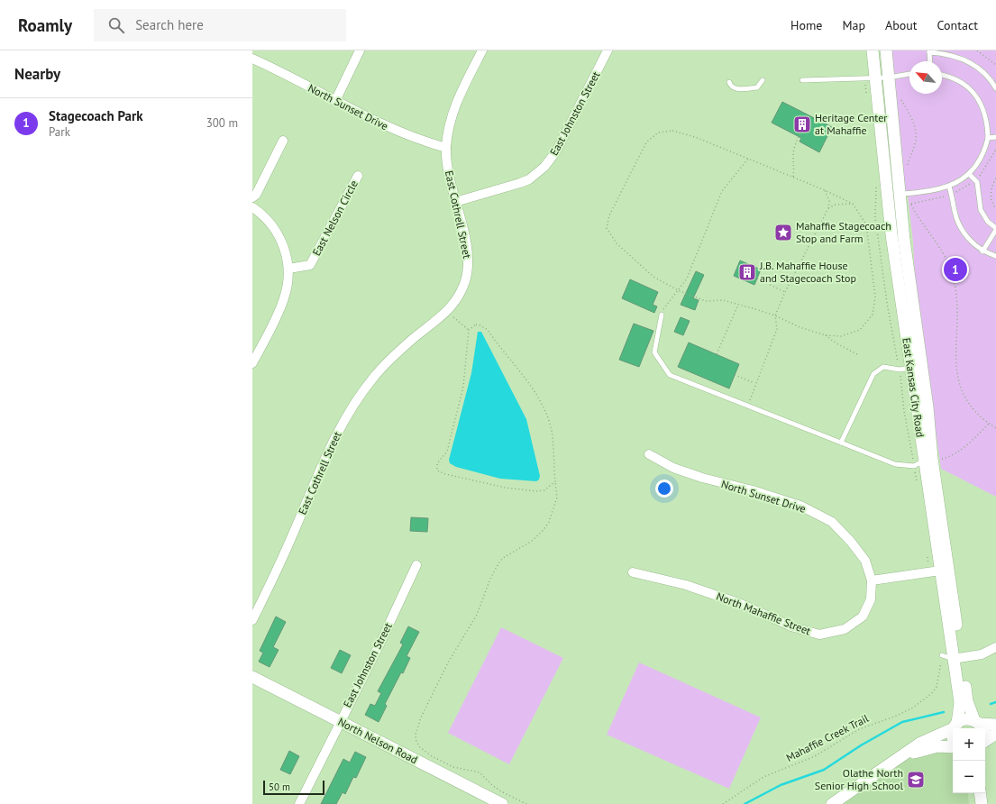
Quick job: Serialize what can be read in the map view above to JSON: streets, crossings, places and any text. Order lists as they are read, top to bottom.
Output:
{
  "streets": {
    "street": [
      "North Sunset Drive",
      "East Johnston Street",
      "East Cothrell Street",
      "East Nelson Circle",
      "East Kansas City Road",
      "North Mahaffie Street",
      "North Nelson Road"
    ],
    "path": ["Mahaffie Creek Trail"]
  },
  "crossings": [
    ["North Sunset Drive", "East Cothrell Street"],
    ["North Sunset Drive", "North Mahaffie Street"],
    ["East Johnston Street", "East Cothrell Street"],
    ["East Johnston Street", "North Nelson Road"],
    ["East Kansas City Road", "Mahaffie Creek Trail"]
  ],
  "places": {
    "building": ["Heritage Center at Mahaffie", "J.B. Mahaffie House and Stagecoach Stop"],
    "place": ["Mahaffie Stagecoach Stop and Farm"],
    "school or university": ["Olathe North Senior High School"]
  },
  "scale_bar": "50 m",
  "north": "top left",
  "page": {
    "header": "Roamly",
    "search": "Search here",
    "nav": [
      "Home",
      "Map",
      "About",
      "Contact"
    ],
    "heading": "Nearby",
    "list": [
      {
        "mark": "1",
        "name": "Stagecoach Park",
        "note": "Park",
        "value": "300 m"
      }
    ],
    "pins": "1",
    "map_buttons": ["+", "−"],
    "scale": "50 m"
  }
}
